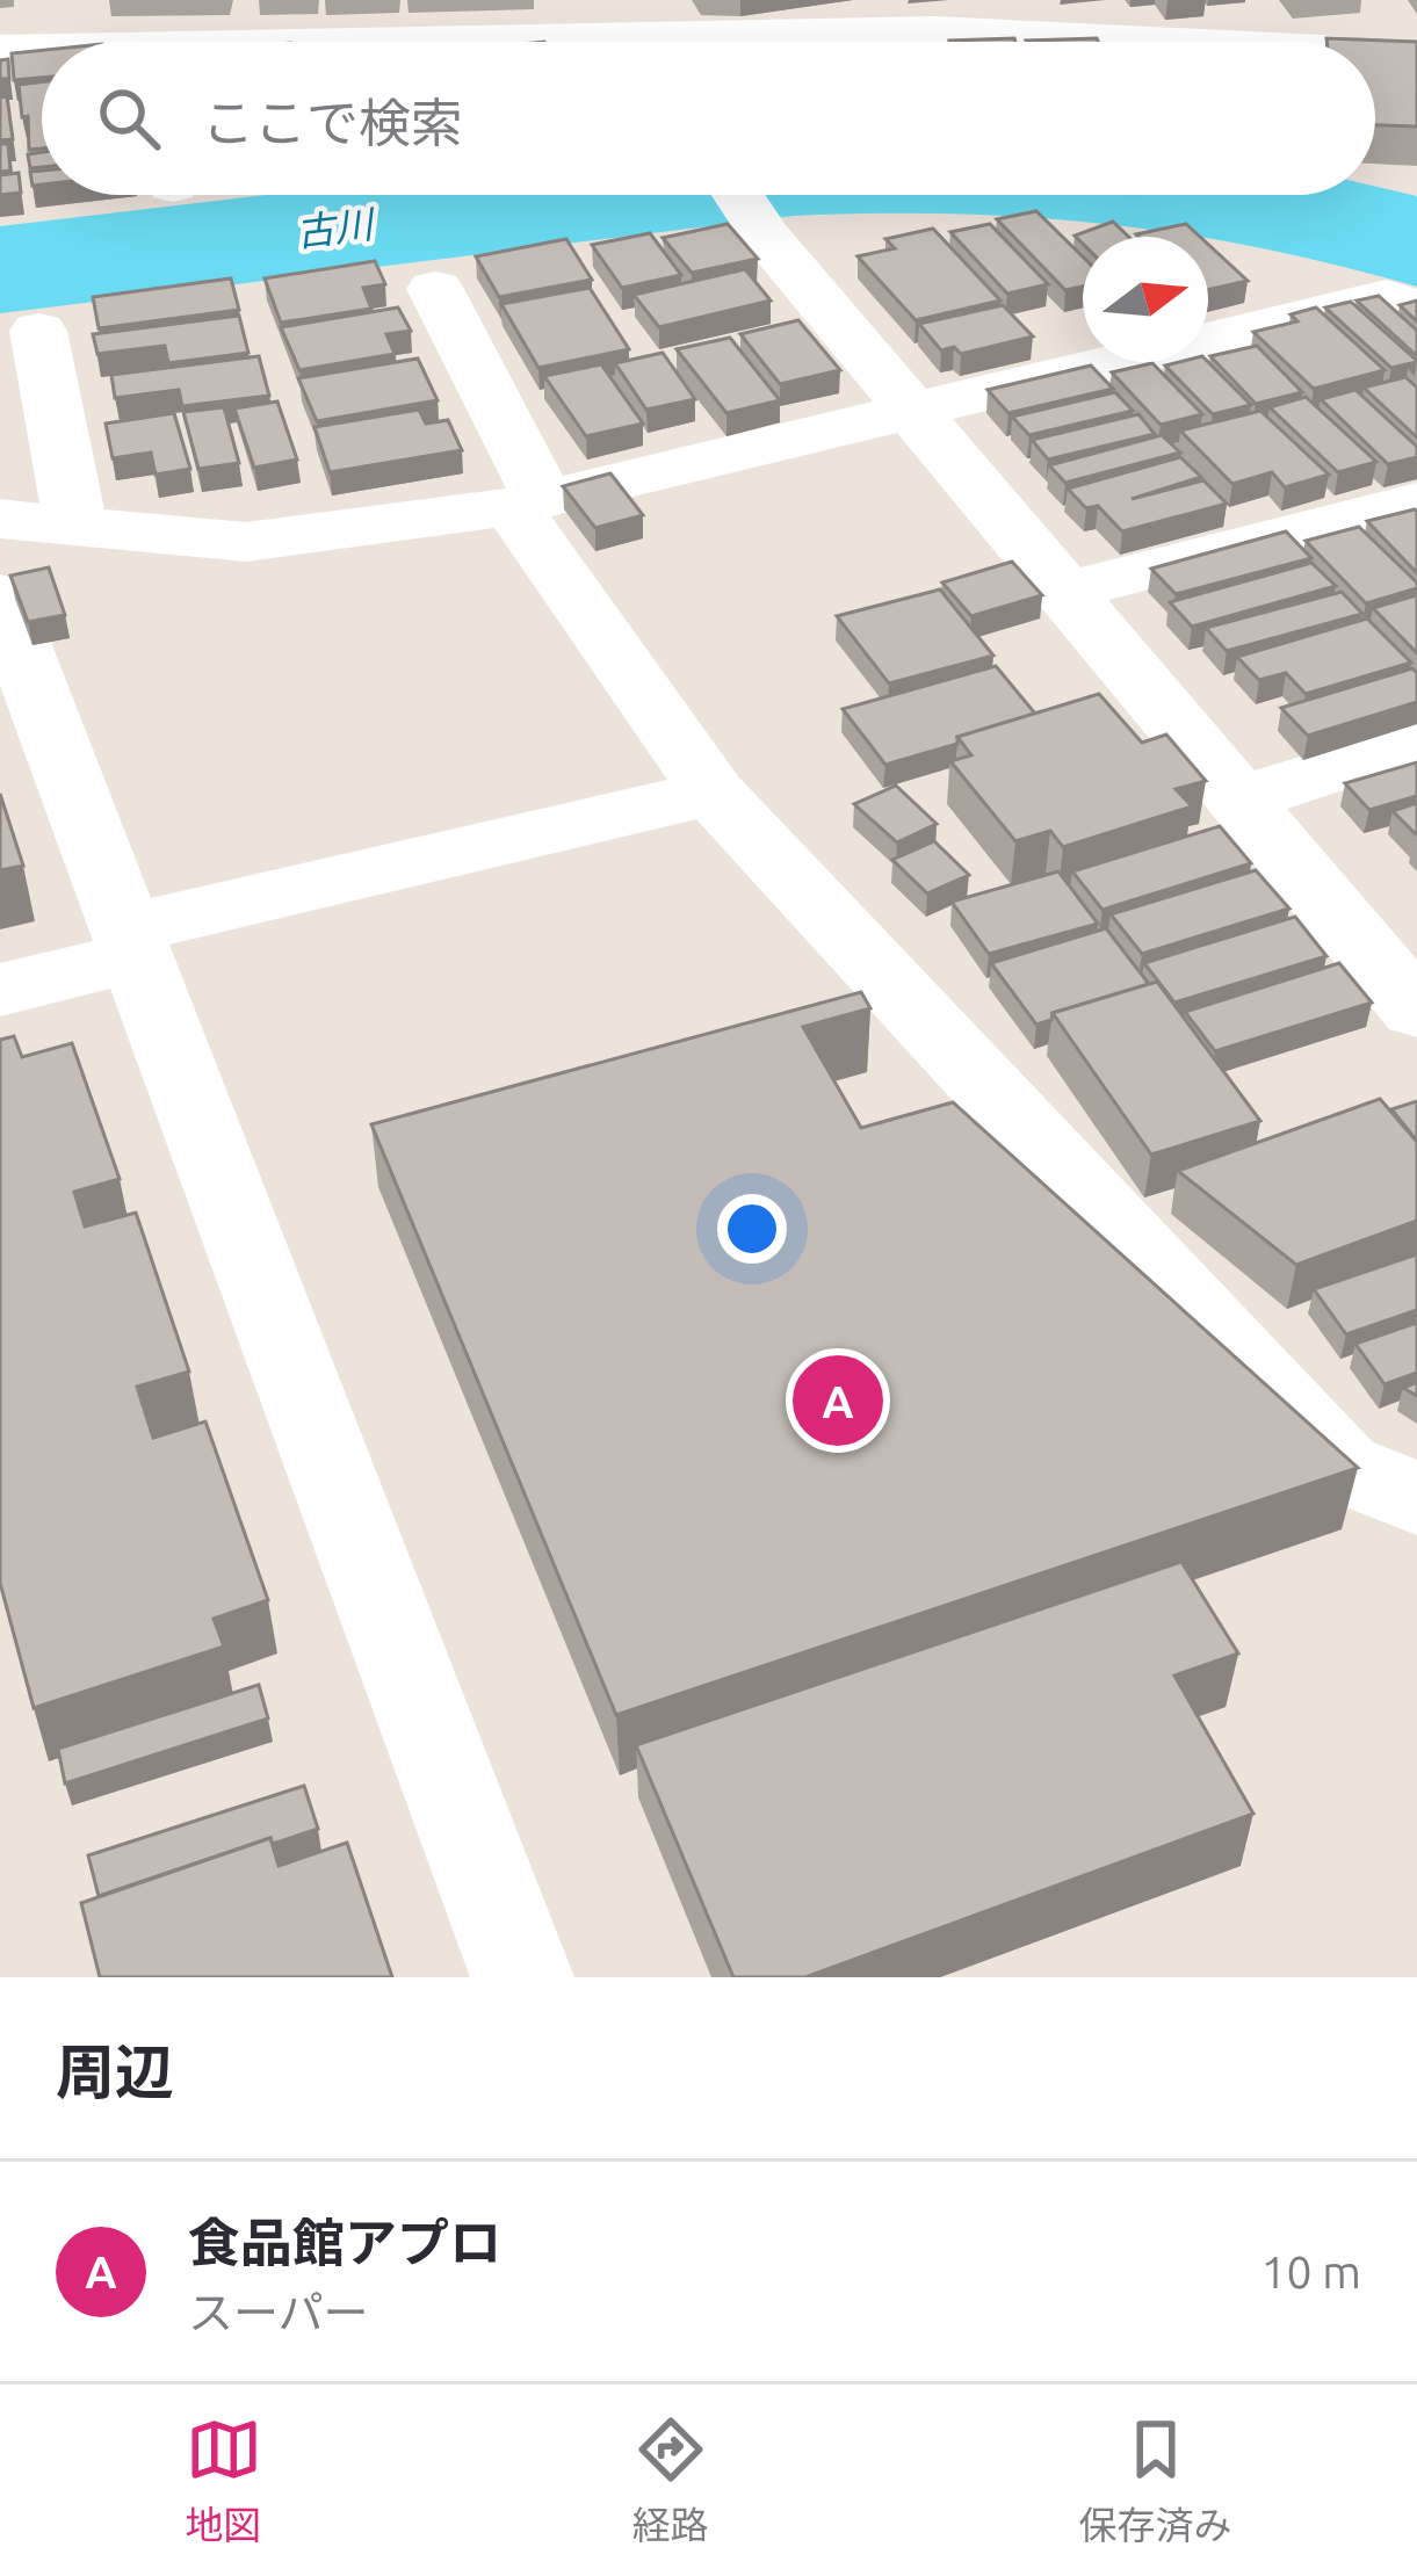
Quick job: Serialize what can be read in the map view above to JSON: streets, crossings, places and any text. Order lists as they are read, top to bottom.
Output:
{
  "water": ["古川"],
  "north": "right",
  "page": {
    "search": "ここで検索",
    "pins": "A",
    "heading": "周辺",
    "list": [
      {
        "mark": "A",
        "name": "食品館アプロ",
        "note": "スーパー",
        "value": "10 m"
      }
    ],
    "nav": ["地図", "経路", "保存済み"]
  }
}
